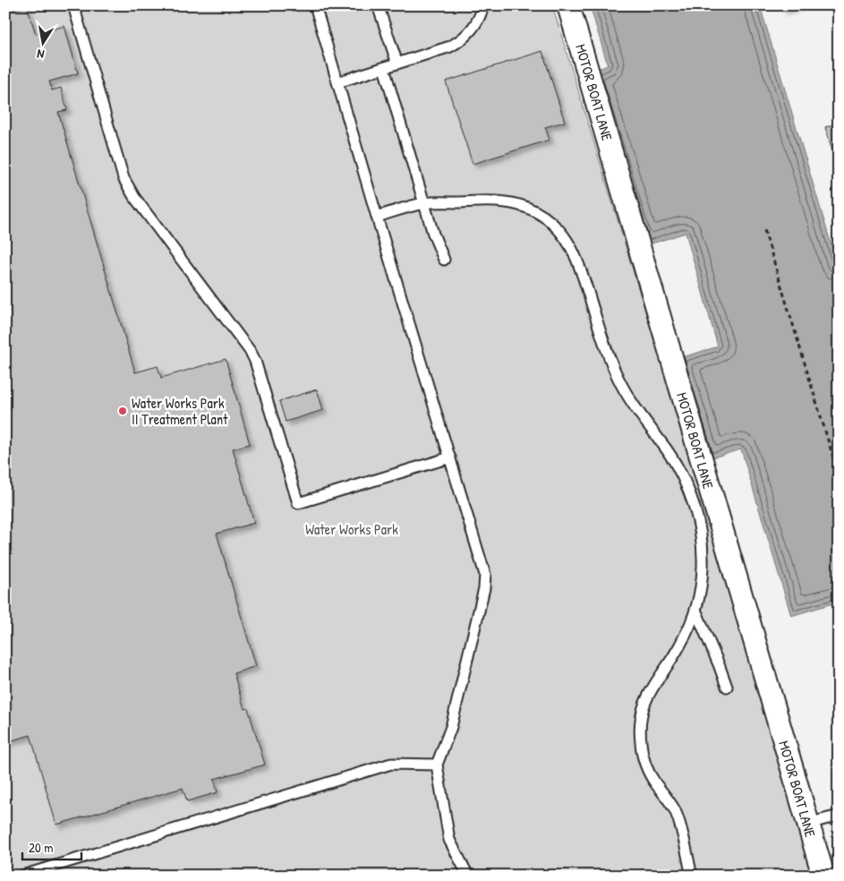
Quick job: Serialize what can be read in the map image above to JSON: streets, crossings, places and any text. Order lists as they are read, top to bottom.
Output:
{
  "streets": {
    "street": ["MOTOR BOAT LANE"]
  },
  "parks": ["Water Works Park"],
  "places": ["Water Works Park II Treatment Plant"],
  "scale_bar": "20 m",
  "north": "bottom"
}
